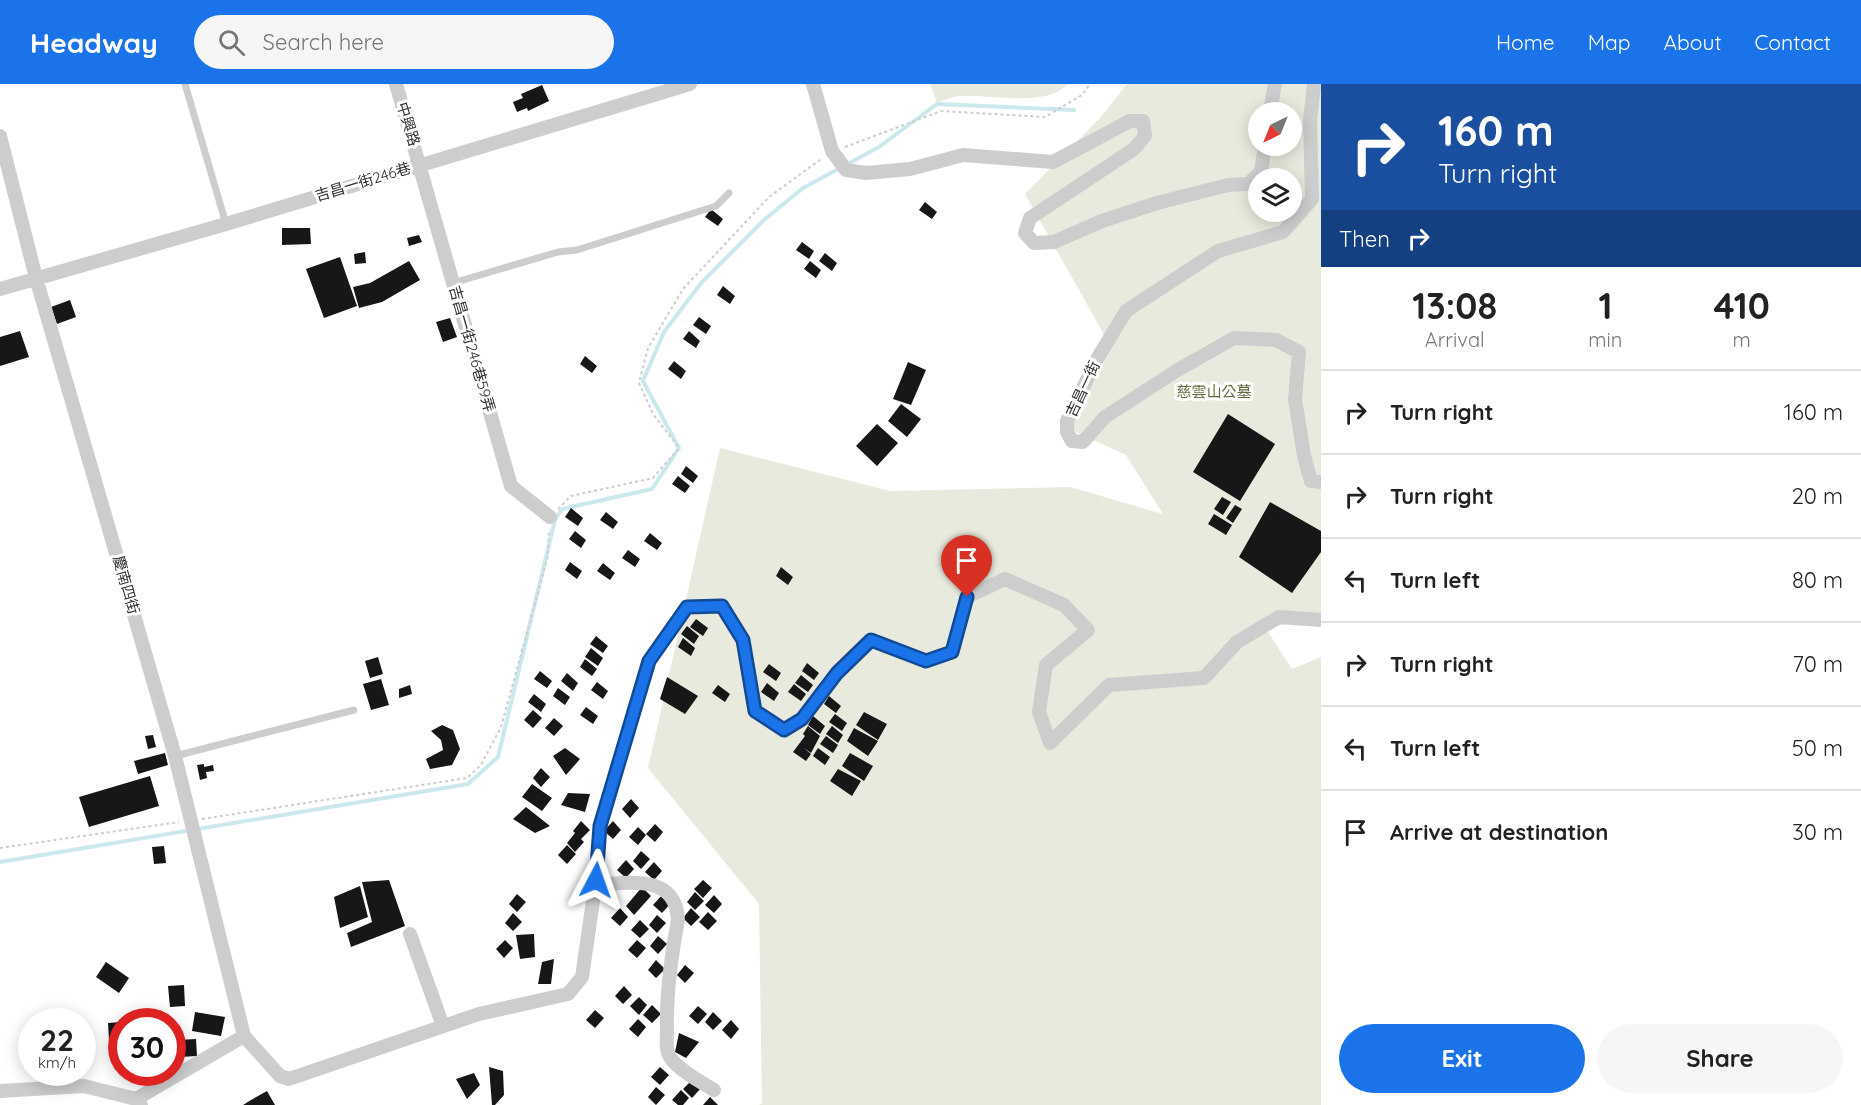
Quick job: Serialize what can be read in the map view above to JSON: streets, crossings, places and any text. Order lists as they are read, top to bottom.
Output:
{
  "streets": {
    "street": [
      "中興路",
      "吉昌一街246巷",
      "吉昌一街246巷59弄",
      "吉昌一街",
      "慶南四街"
    ]
  },
  "crossings": [
    ["中興路", "吉昌一街246巷"],
    ["中興路", "吉昌一街246巷59弄"],
    ["吉昌一街246巷", "吉昌一街246巷59弄"],
    ["吉昌一街246巷", "慶南四街"]
  ],
  "parks": ["慈雲山公墓"],
  "north": "bottom left",
  "page": {
    "header": "Headway",
    "search": "Search here",
    "nav": [
      "Home",
      "Map",
      "About",
      "Contact"
    ],
    "turn": ["160 m", "Turn right"],
    "then": "Then",
    "eta": [
      "13:08",
      "Arrival",
      "1",
      "min",
      "410",
      "m"
    ],
    "list": [
      {
        "name": "Turn right",
        "value": "160 m"
      },
      {
        "name": "Turn right",
        "value": "20 m"
      },
      {
        "name": "Turn left",
        "value": "80 m"
      },
      {
        "name": "Turn right",
        "value": "70 m"
      },
      {
        "name": "Turn left",
        "value": "50 m"
      },
      {
        "name": "Arrive at destination",
        "value": "30 m"
      }
    ],
    "speed": "22 km/h",
    "limit": "30",
    "buttons": ["Exit", "Share"]
  }
}
